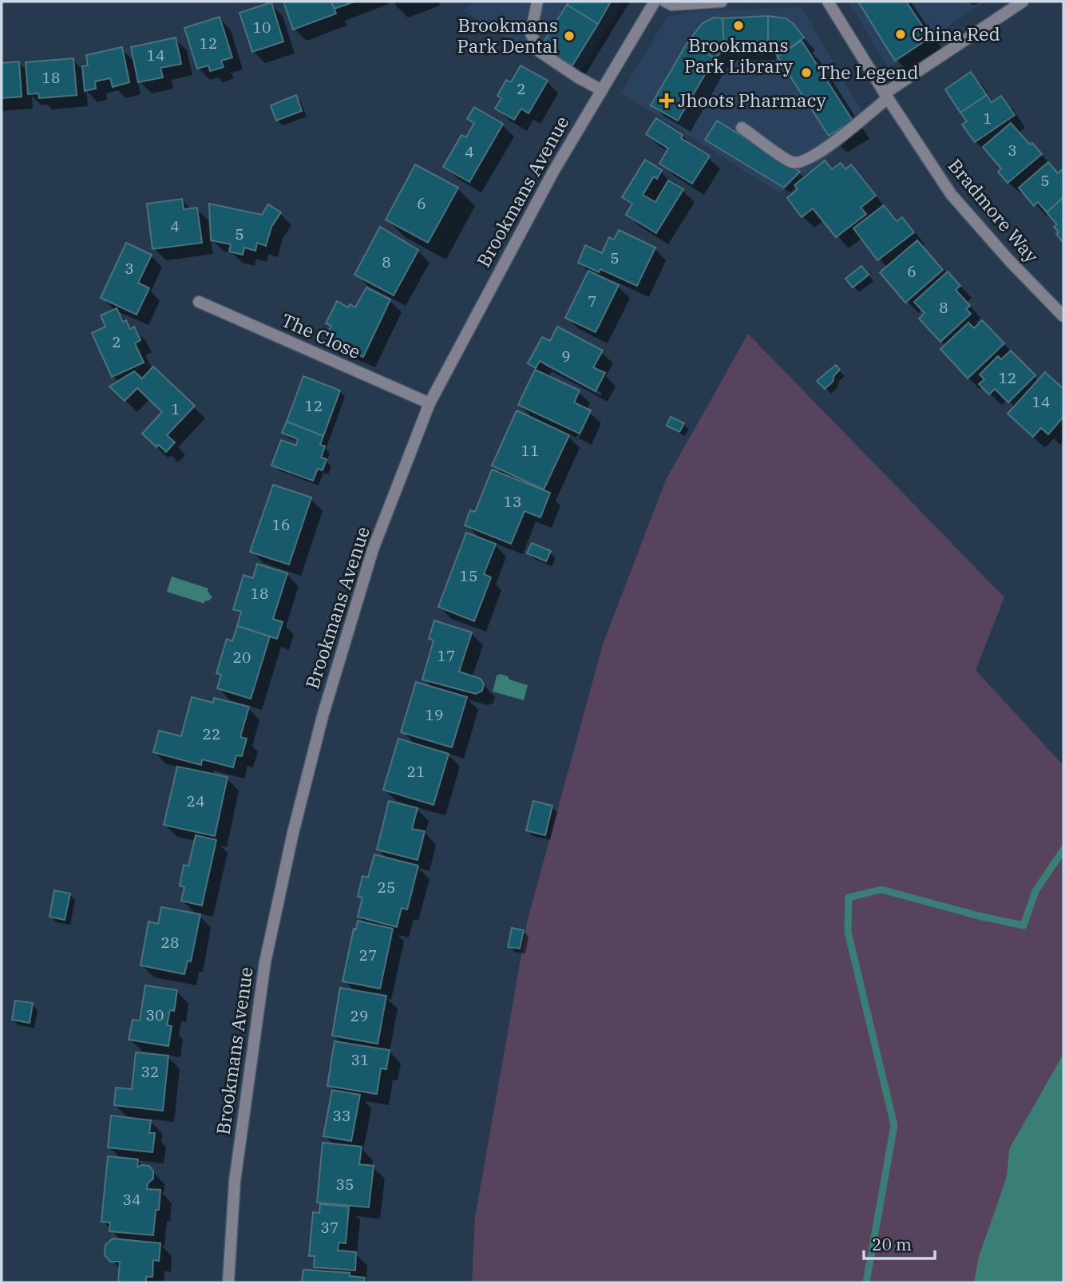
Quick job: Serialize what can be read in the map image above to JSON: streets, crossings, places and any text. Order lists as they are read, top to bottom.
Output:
{
  "streets": {
    "street": ["Brookmans Avenue", "Bradmore Way", "The Close"]
  },
  "crossings": [
    ["Brookmans Avenue", "The Close"]
  ],
  "places": {
    "other": [
      "Brookmans Park Library",
      "China Red",
      "Brookmans Park Dental",
      "The Legend"
    ],
    "health": ["Jhoots Pharmacy"]
  },
  "house_numbers": [
    "10",
    "12",
    "14",
    "18",
    "2",
    "1",
    "3",
    "4",
    "5",
    "6",
    "4",
    "5",
    "5",
    "8",
    "3",
    "6",
    "7",
    "8",
    "2",
    "9",
    "12",
    "14",
    "12",
    "1",
    "11",
    "13",
    "16",
    "15",
    "18",
    "17",
    "20",
    "19",
    "22",
    "21",
    "24",
    "25",
    "28",
    "27",
    "30",
    "29",
    "31",
    "32",
    "33",
    "35",
    "34",
    "37"
  ],
  "scale_bar": "20 m"
}
